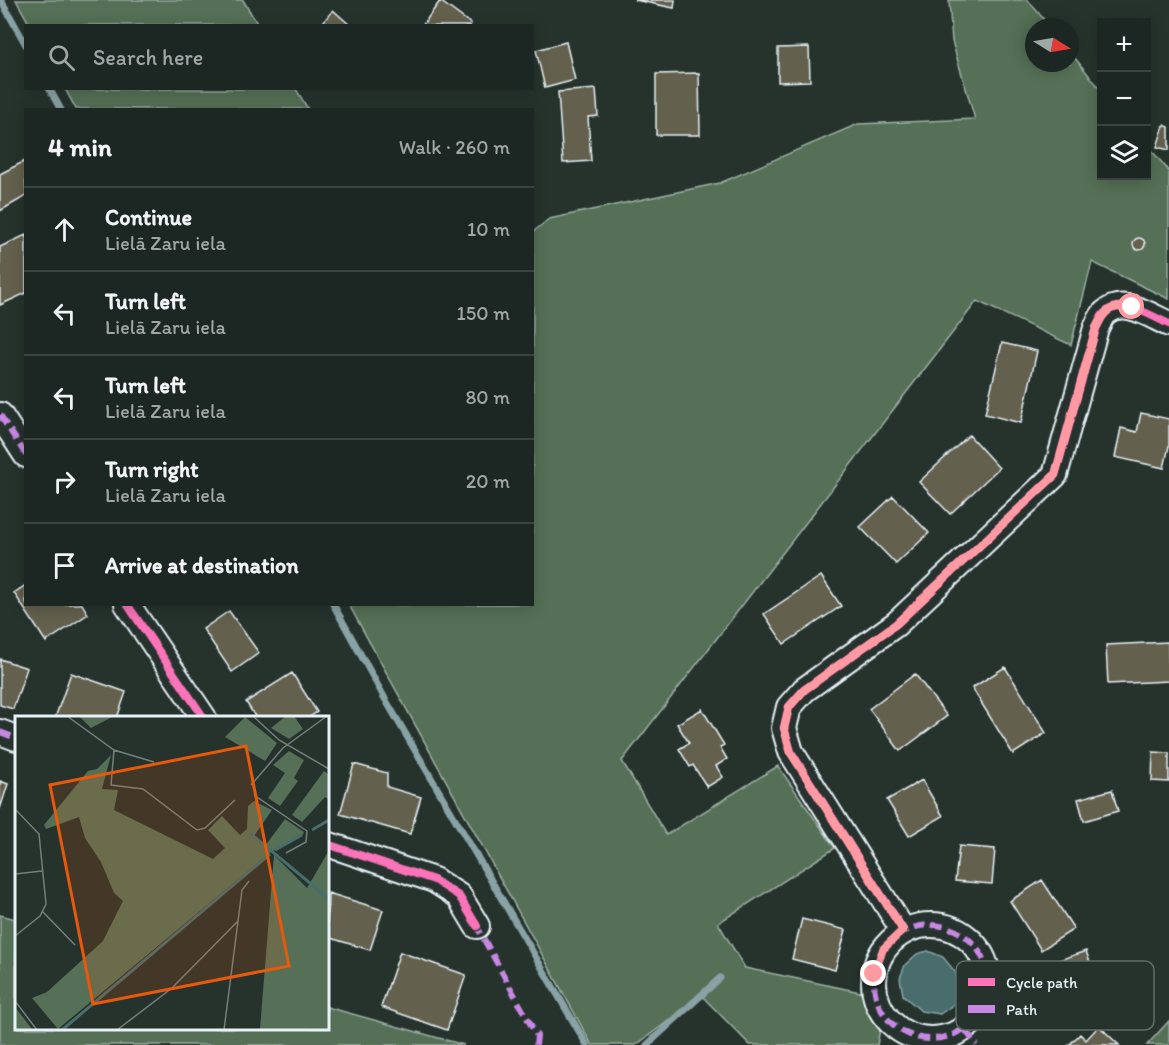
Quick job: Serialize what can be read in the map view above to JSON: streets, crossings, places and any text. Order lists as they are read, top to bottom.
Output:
{
  "legend": ["Cycle path", "Path"],
  "north": "right",
  "page": {
    "map_buttons": ["+", "−"],
    "search": "Search here",
    "heading": ["4 min", "Walk · 260 m"],
    "list": [
      ["Continue", "Lielā Zaru iela", "10 m"],
      ["Turn left", "Lielā Zaru iela", "150 m"],
      ["Turn left", "Lielā Zaru iela", "80 m"],
      ["Turn right", "Lielā Zaru iela", "20 m"],
      "Arrive at destination"
    ]
  }
}
